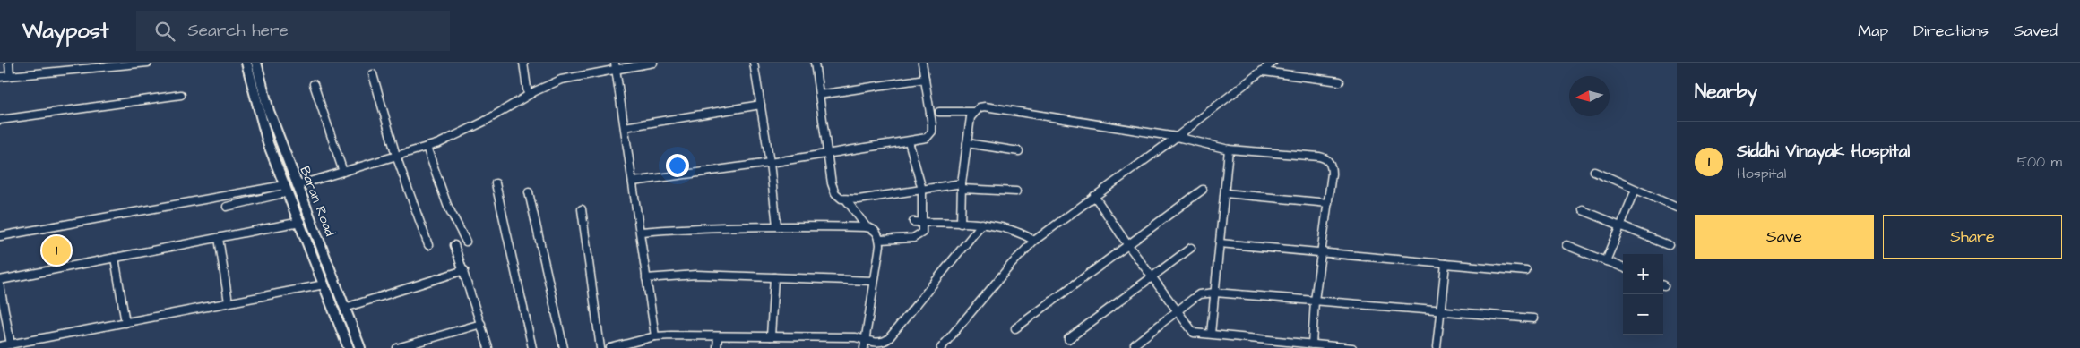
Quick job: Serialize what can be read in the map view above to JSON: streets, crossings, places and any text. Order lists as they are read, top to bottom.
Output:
{
  "streets": {
    "main road": ["Baran Road"]
  },
  "north": "left",
  "page": {
    "header": "Waypost",
    "search": "Search here",
    "nav": ["Map", "Directions", "Saved"],
    "heading": "Nearby",
    "list": [
      {
        "mark": "1",
        "name": "Siddhi Vinayak Hospital",
        "note": "Hospital",
        "value": "500 m"
      }
    ],
    "buttons": ["Save", "Share"],
    "pins": "1",
    "map_buttons": ["+", "−"]
  }
}
